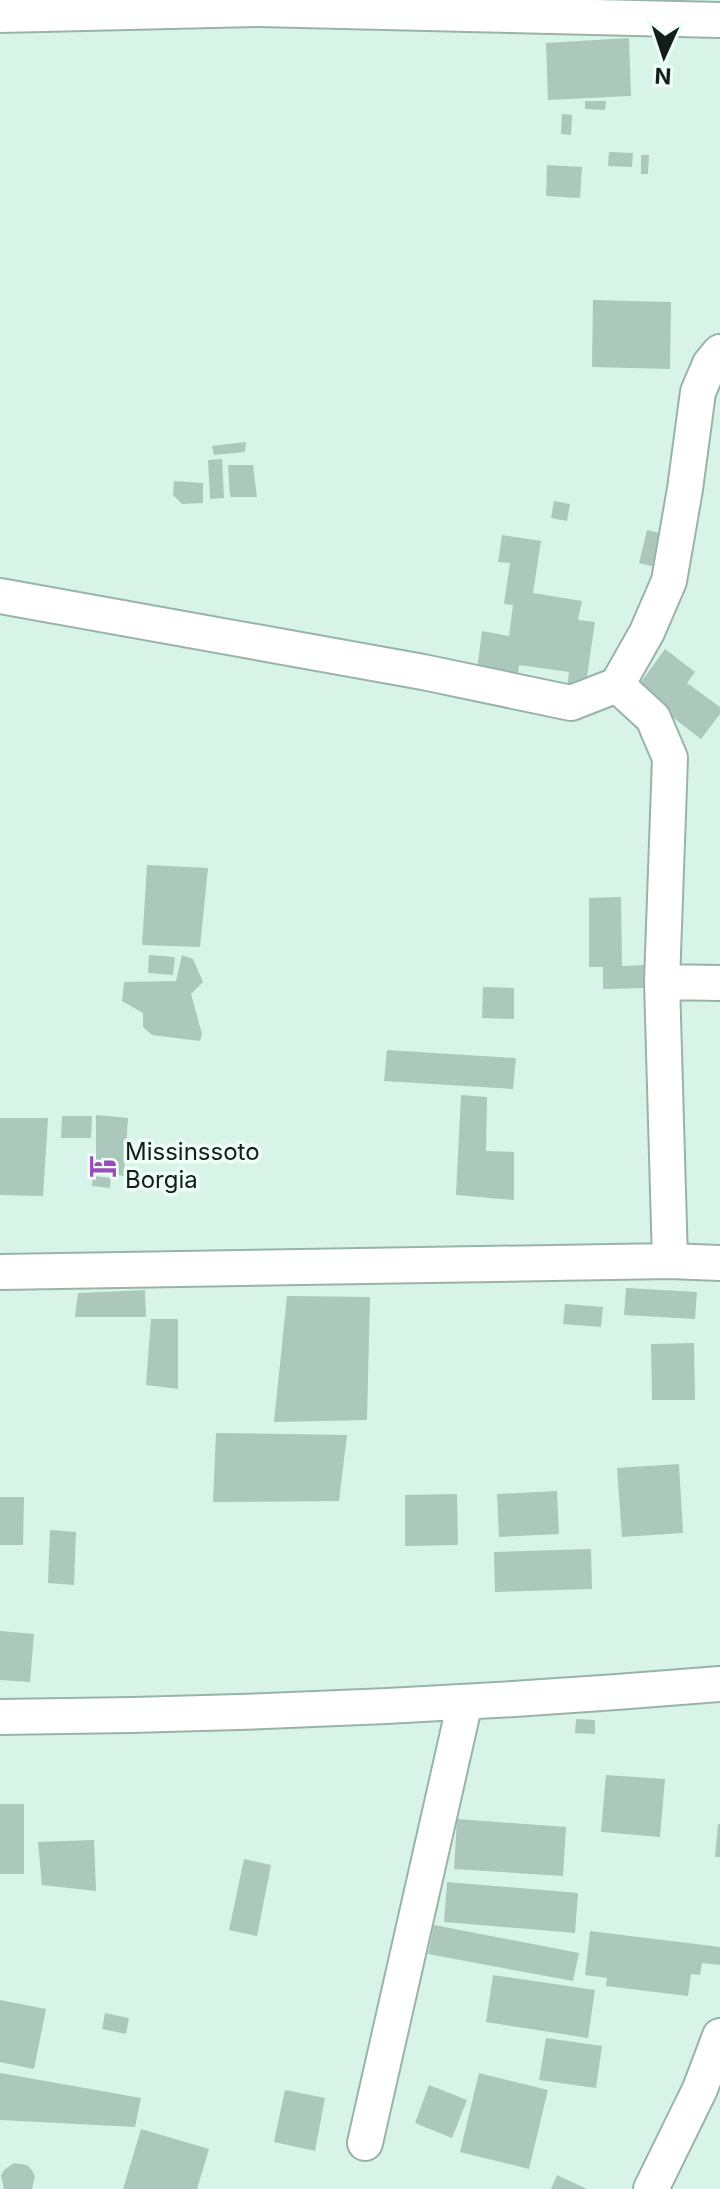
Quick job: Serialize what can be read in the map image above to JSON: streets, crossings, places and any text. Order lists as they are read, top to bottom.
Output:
{
  "places": {
    "hotel": ["Missinssoto Borgia"]
  },
  "north": "bottom"
}
